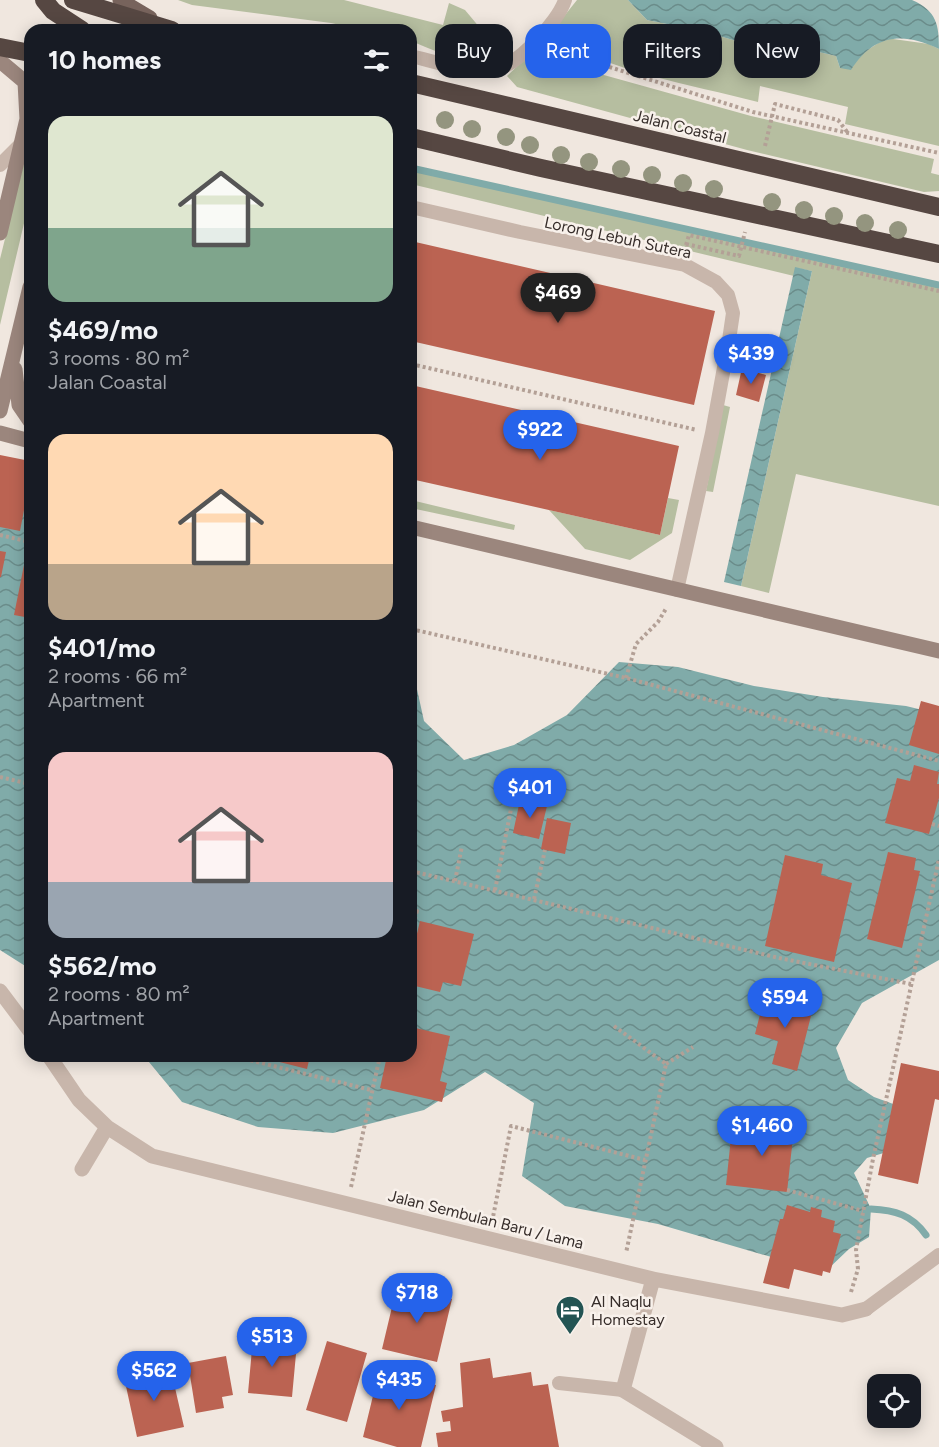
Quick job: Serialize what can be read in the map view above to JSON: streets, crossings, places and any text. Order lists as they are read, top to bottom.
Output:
{
  "streets": {
    "highway": ["Jalan Coastal"],
    "street": ["Jalan Sembulan Baru / Lama"],
    "lane": ["Lorong Lebuh Sutera"]
  },
  "places": {
    "hotel": ["Al Naqlu Homestay"]
  },
  "page": {
    "chip": [
      "Buy",
      "Rent",
      "Filters",
      "New"
    ],
    "heading": "10 homes",
    "list": [
      {
        "name": "$469/mo",
        "note": "3 rooms · 80 m² · Jalan Coastal"
      },
      {
        "name": "$401/mo",
        "note": "2 rooms · 66 m² · Apartment"
      },
      {
        "name": "$562/mo",
        "note": "2 rooms · 80 m² · Apartment"
      }
    ],
    "price": [
      "$469",
      "$439",
      "$922",
      "$401",
      "$594",
      "$1,460",
      "$718",
      "$513",
      "$562",
      "$435"
    ]
  }
}
